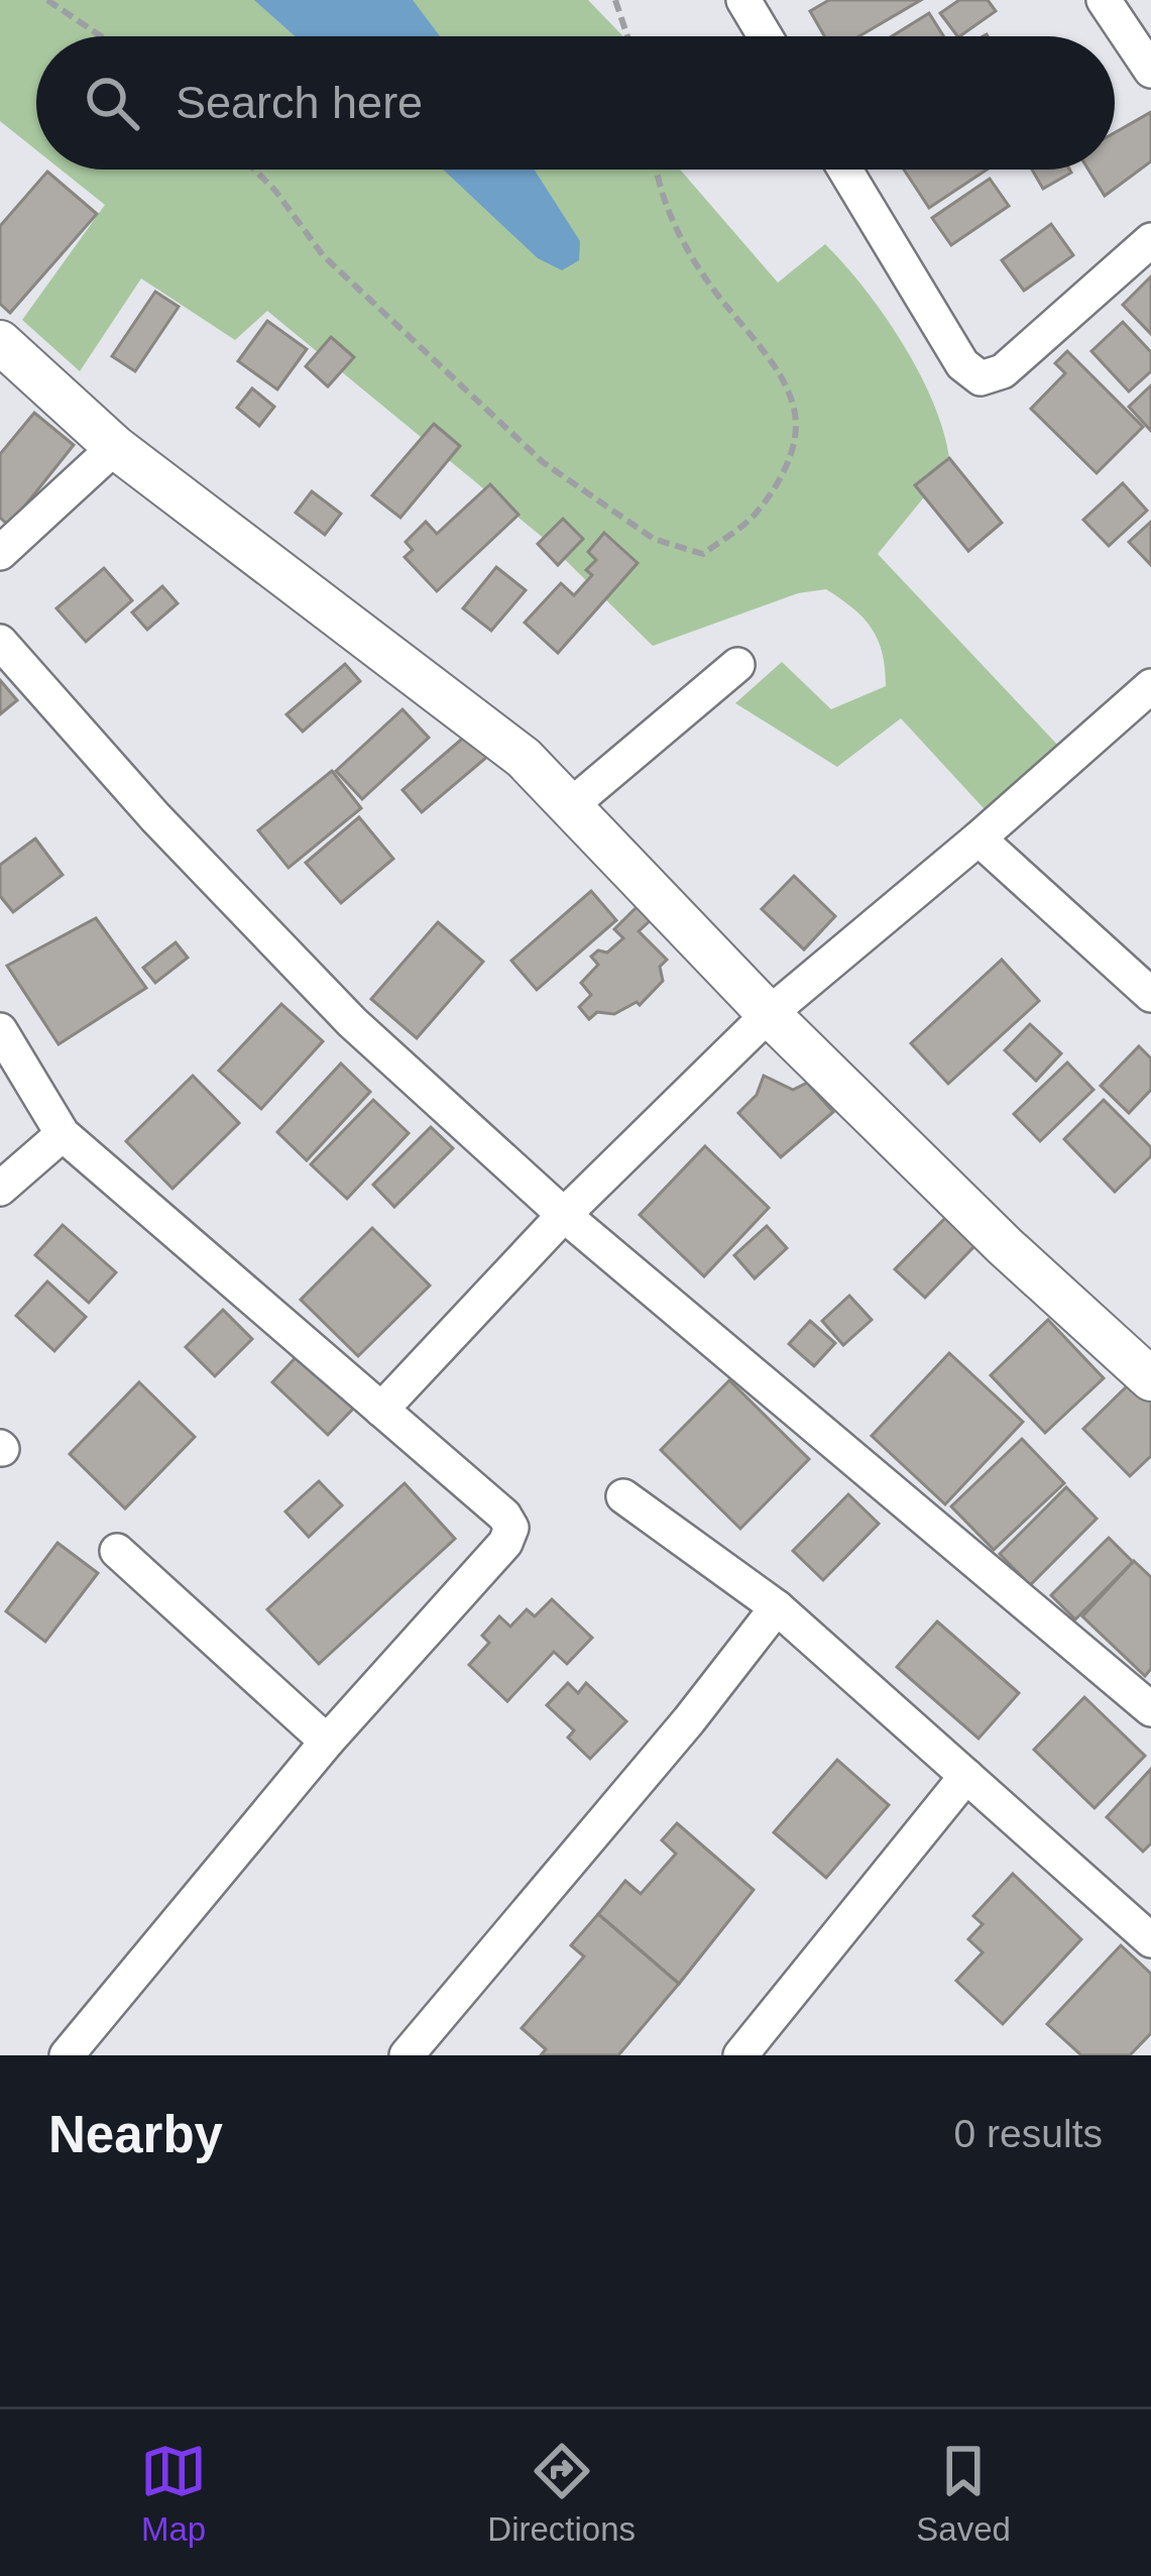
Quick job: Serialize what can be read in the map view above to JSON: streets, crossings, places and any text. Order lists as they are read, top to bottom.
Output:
{
  "page": {
    "search": "Search here",
    "heading": ["Nearby", "0 results"],
    "nav": ["Map", "Directions", "Saved"]
  }
}
